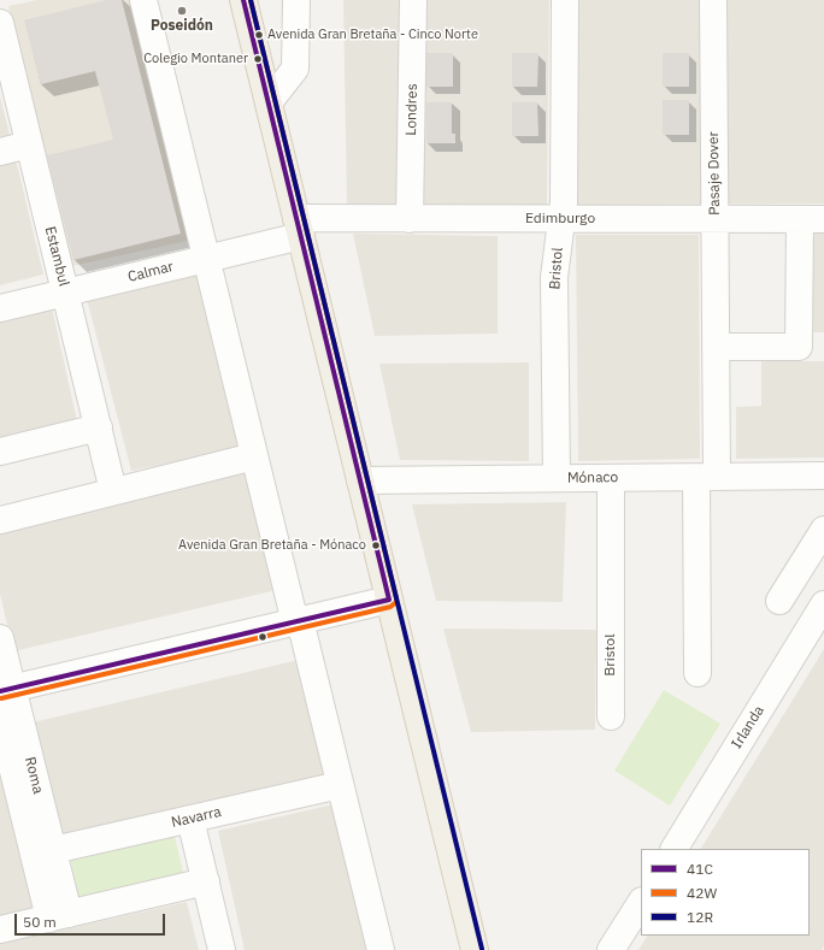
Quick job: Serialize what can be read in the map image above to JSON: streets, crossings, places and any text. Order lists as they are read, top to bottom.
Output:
{
  "streets": {
    "street": [
      "Londres",
      "Pasaje Dover",
      "Edimburgo",
      "Estambul",
      "Bristol",
      "Calmar",
      "Mónaco",
      "Irlanda",
      "Roma",
      "Navarra"
    ]
  },
  "crossings": [
    ["Londres", "Edimburgo"],
    ["Pasaje Dover", "Edimburgo"],
    ["Pasaje Dover", "Mónaco"],
    ["Edimburgo", "Bristol"],
    ["Edimburgo", "Calmar"],
    ["Estambul", "Calmar"],
    ["Bristol", "Mónaco"],
    ["Roma", "Navarra"]
  ],
  "places": [
    "Poseidón",
    "Avenida Gran Bretaña - Cinco Norte",
    "Colegio Montaner",
    "Avenida Gran Bretaña - Mónaco"
  ],
  "lines": ["transit line 41C", "transit line 42W", "transit line 12R"],
  "legend": ["41C", "42W", "12R"],
  "scale_bar": "50 m"
}
